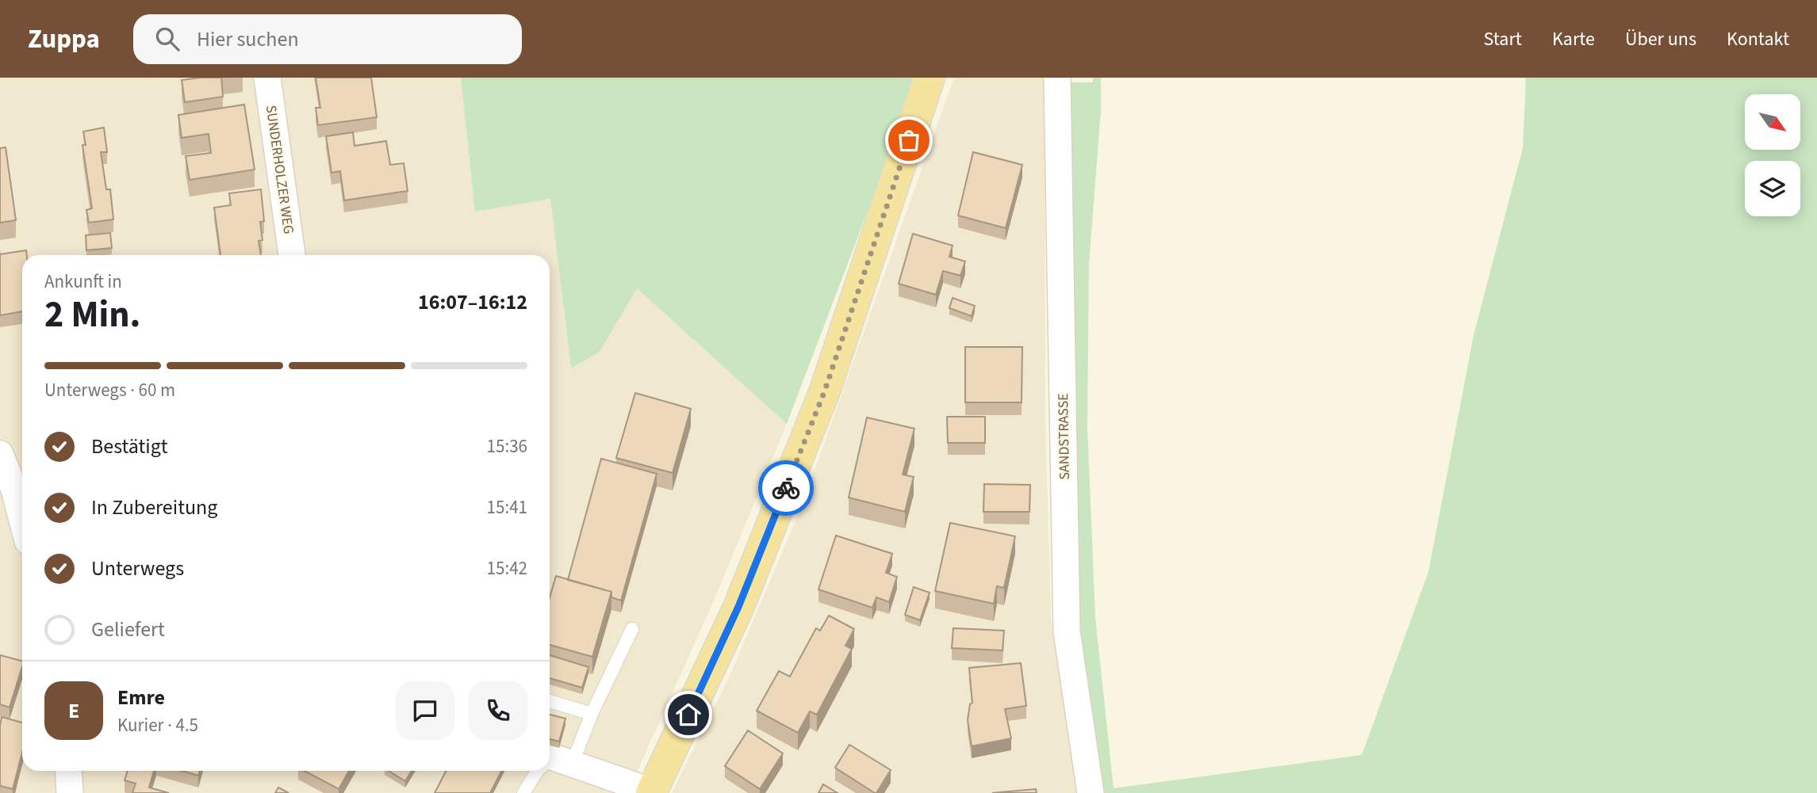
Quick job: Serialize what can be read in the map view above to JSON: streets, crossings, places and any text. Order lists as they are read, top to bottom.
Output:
{
  "streets": {
    "street": ["SUNDERHOLZER WEG", "SANDSTRASSE"]
  },
  "north": "bottom right",
  "page": {
    "header": "Zuppa",
    "search": "Hier suchen",
    "nav": [
      "Start",
      "Karte",
      "Über uns",
      "Kontakt"
    ],
    "heading": ["2 Min.", "Ankunft in", "16:07–16:12"],
    "panel": ["Emre", "Kurier · 4.5"],
    "bar": "Unterwegs · 60 m",
    "list": [
      ["Bestätigt", "15:36"],
      ["In Zubereitung", "15:41"],
      ["Unterwegs", "15:42"],
      "Geliefert"
    ],
    "round": "E"
  }
}
